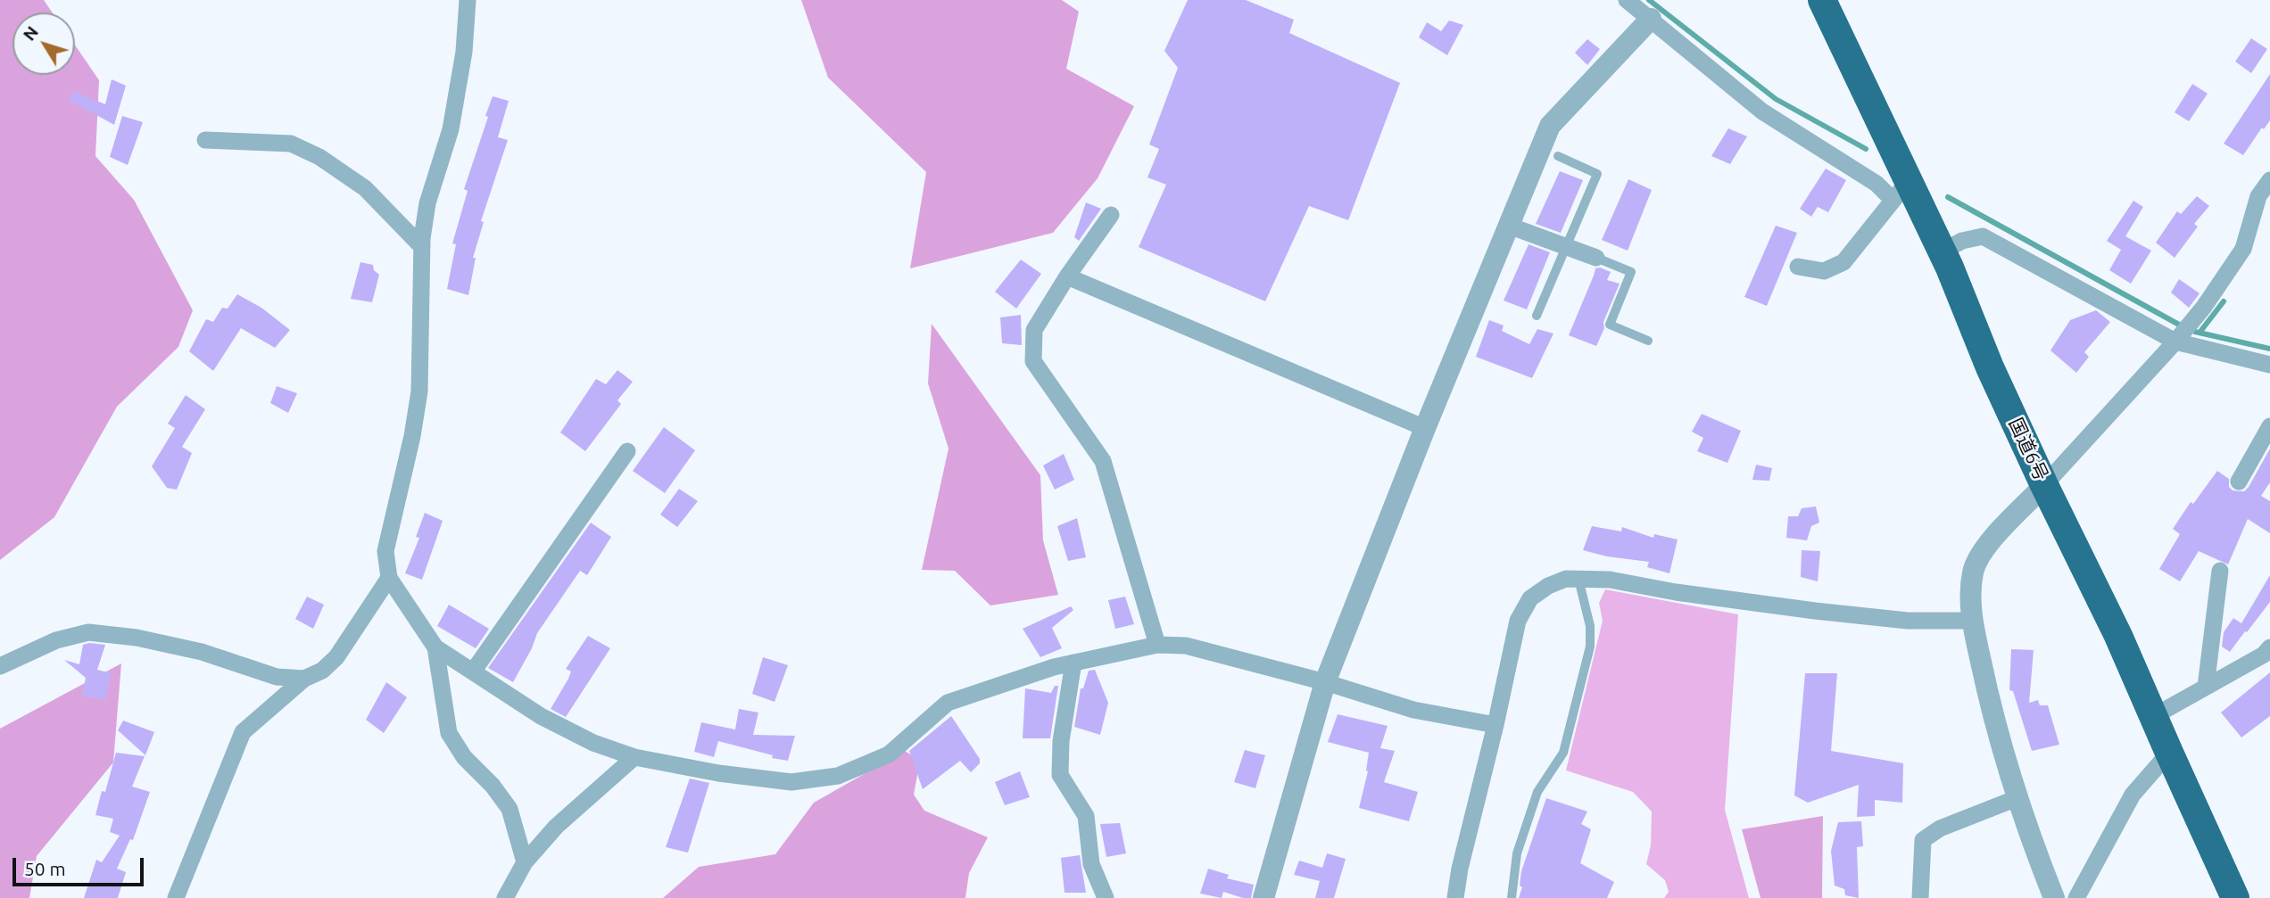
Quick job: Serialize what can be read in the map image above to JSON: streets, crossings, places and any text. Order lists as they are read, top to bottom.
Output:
{
  "streets": {
    "highway": ["国道6号"]
  },
  "scale_bar": "50 m",
  "north": "top left"
}
